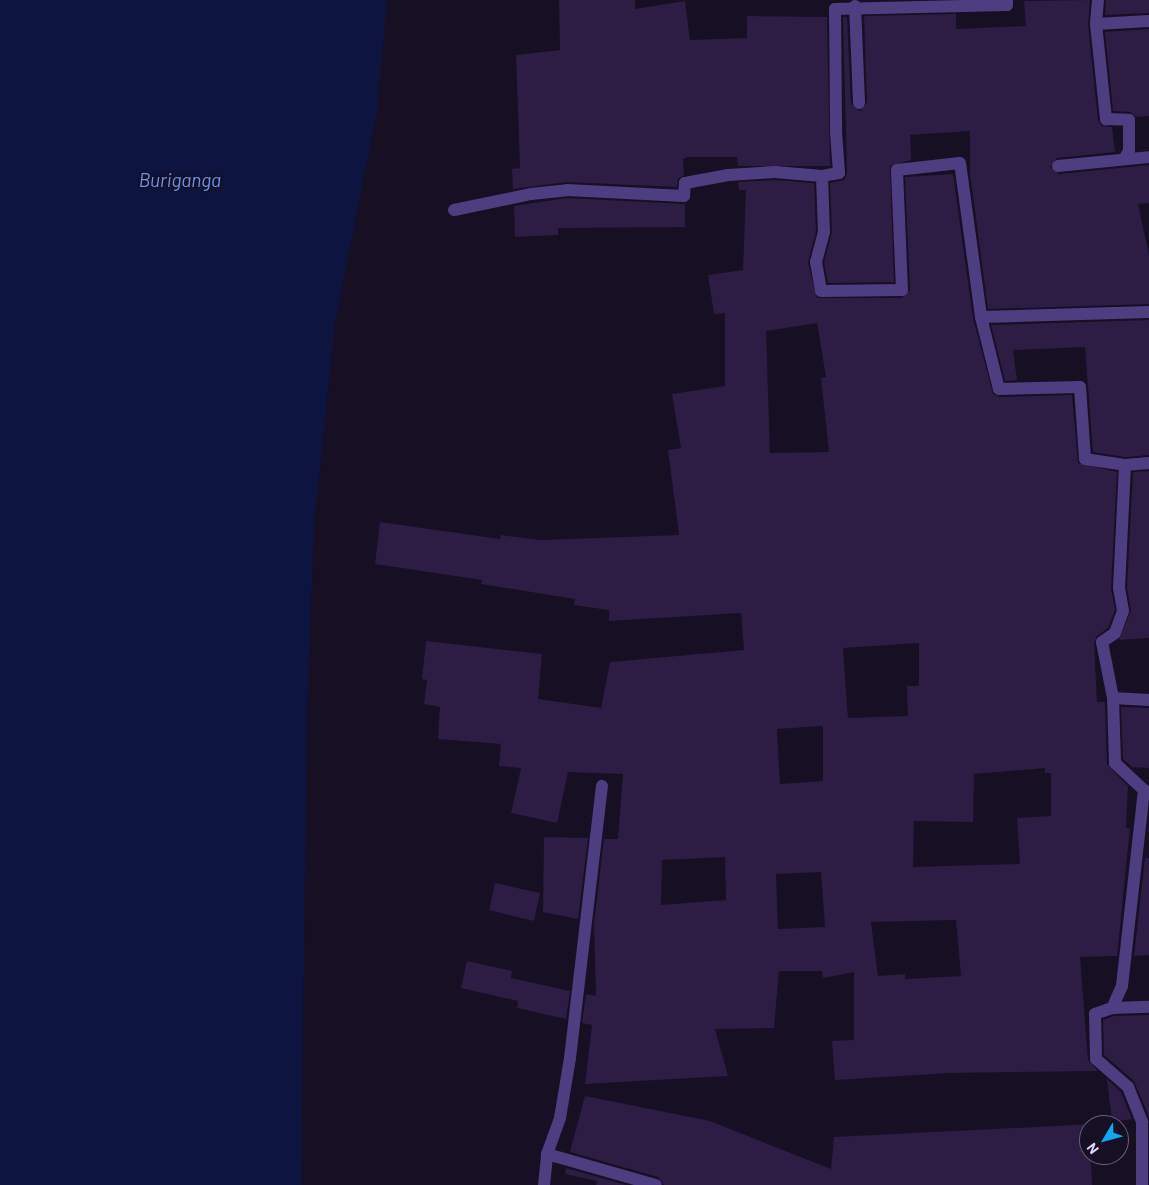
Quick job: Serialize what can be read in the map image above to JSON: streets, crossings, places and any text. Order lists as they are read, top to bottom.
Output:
{
  "water": ["Buriganga"],
  "north": "bottom left"
}
